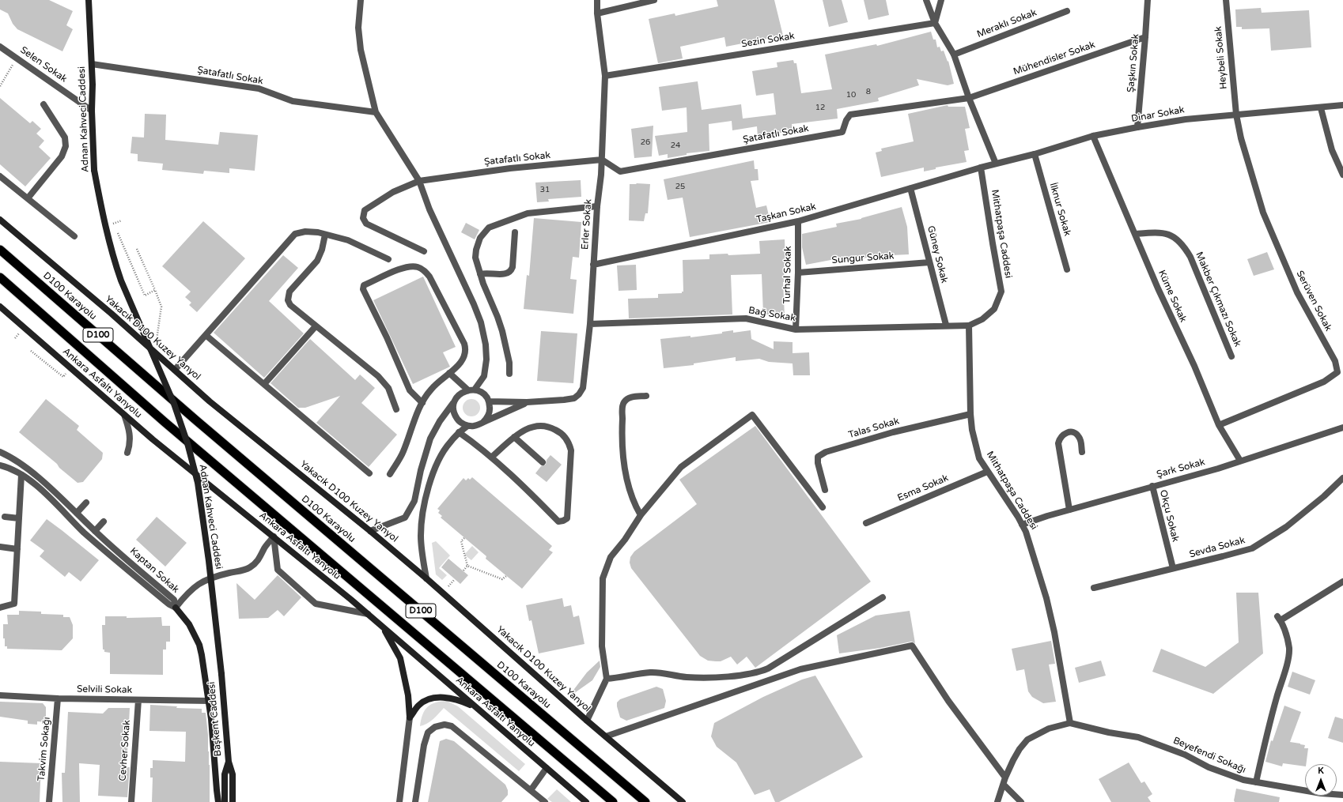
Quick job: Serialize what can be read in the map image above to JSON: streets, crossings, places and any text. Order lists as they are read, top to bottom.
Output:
{
  "streets": {
    "highway": ["D100 Karayolu", "D100"],
    "main road": [
      "Adnan Kahveci Caddesi",
      "Yakacık D100 Kuzey Yanyol",
      "Ankara Asfaltı Yanyolu",
      "Başkent Caddesi"
    ],
    "street": [
      "Meraklı Sokak",
      "Sezin Sokak",
      "Heybeli Sokak",
      "Mühendisler Sokak",
      "Şaşkın Sokak",
      "Selen Sokak",
      "Şatafatlı Sokak",
      "Dinar Sokak",
      "İlknur Sokak",
      "Taşkan Sokak",
      "Erler Sokak",
      "Mithatpaşa Caddesi",
      "Güney Sokak",
      "Sungur Sokak",
      "Turhal Sokak",
      "Küme Sokak",
      "Makber Çıkmazı Sokak",
      "Serüven Sokak",
      "Bağ Sokak",
      "Talas Sokak",
      "Şark Sokak",
      "Esma Sokak",
      "Okçu Sokak",
      "Sevda Sokak",
      "Kaptan Sokak",
      "Selvili Sokak",
      "Takvim Sokağı",
      "Cevher Sokak",
      "Beyefendi Sokağı"
    ]
  },
  "crossings": [
    ["Sezin Sokak", "Erler Sokak"],
    ["Heybeli Sokak", "Dinar Sokak"],
    ["Heybeli Sokak", "Serüven Sokak"],
    ["Mühendisler Sokak", "Şaşkın Sokak"],
    ["Mühendisler Sokak", "Şatafatlı Sokak"],
    ["Şaşkın Sokak", "Dinar Sokak"],
    ["Selen Sokak", "Adnan Kahveci Caddesi"],
    ["Şatafatlı Sokak", "Adnan Kahveci Caddesi"],
    ["Şatafatlı Sokak", "Erler Sokak"],
    ["Dinar Sokak", "İlknur Sokak"],
    ["Dinar Sokak", "Taşkan Sokak"],
    ["Dinar Sokak", "Mithatpaşa Caddesi"],
    ["Dinar Sokak", "Küme Sokak"],
    ["Dinar Sokak", "Serüven Sokak"],
    ["Adnan Kahveci Caddesi", "Başkent Caddesi"],
    ["Taşkan Sokak", "Erler Sokak"],
    ["Taşkan Sokak", "Mithatpaşa Caddesi"],
    ["Taşkan Sokak", "Güney Sokak"],
    ["Taşkan Sokak", "Turhal Sokak"],
    ["Erler Sokak", "Bağ Sokak"],
    ["Mithatpaşa Caddesi", "Bağ Sokak"],
    ["Mithatpaşa Caddesi", "Talas Sokak"],
    ["Mithatpaşa Caddesi", "Şark Sokak"],
    ["Mithatpaşa Caddesi", "Esma Sokak"],
    ["Mithatpaşa Caddesi", "Beyefendi Sokağı"],
    ["Güney Sokak", "Sungur Sokak"],
    ["Güney Sokak", "Bağ Sokak"],
    ["Sungur Sokak", "Turhal Sokak"],
    ["Turhal Sokak", "Bağ Sokak"],
    ["Küme Sokak", "Makber Çıkmazı Sokak"],
    ["Küme Sokak", "Serüven Sokak"],
    ["Küme Sokak", "Şark Sokak"],
    ["Şark Sokak", "Okçu Sokak"],
    ["Okçu Sokak", "Sevda Sokak"],
    ["Selvili Sokak", "Takvim Sokağı"],
    ["Selvili Sokak", "Cevher Sokak"]
  ],
  "house_numbers": [
    "8",
    "10",
    "12",
    "26",
    "24",
    "25",
    "31"
  ],
  "north": "top"
}
